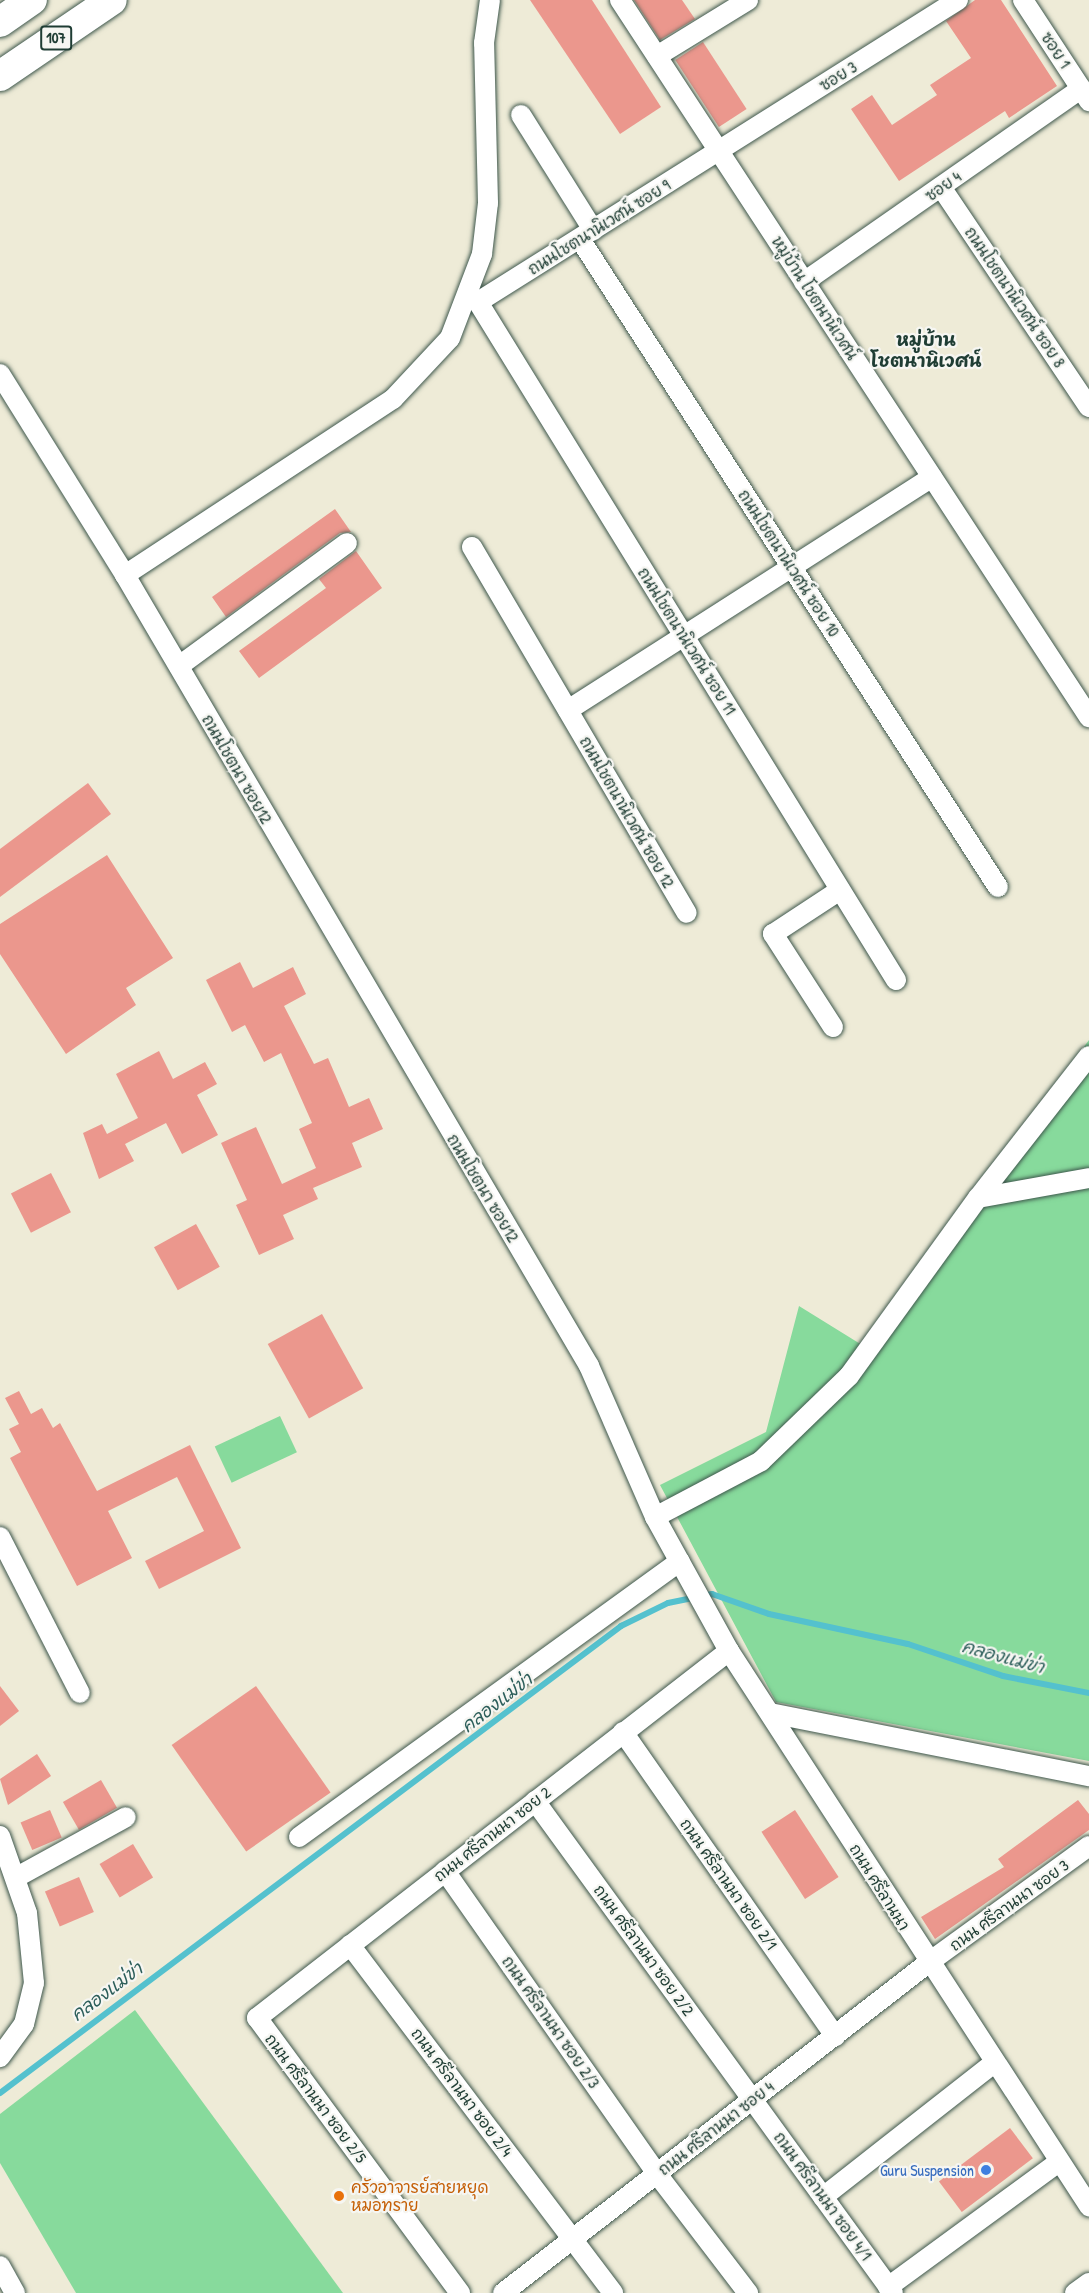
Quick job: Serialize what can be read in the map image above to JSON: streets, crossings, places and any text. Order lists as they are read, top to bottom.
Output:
{
  "streets": {
    "main road": ["107"],
    "street": [
      "ซอย 1",
      "ซอย 3",
      "ซอย 4",
      "ถนนโชตนานิเวศน์ ซอย 9",
      "ถนนโชตนานิเวศน์ ซอย 8",
      "หมู่บ้าน โชตนานิเวศน์",
      "ถนนโชตนานิเวศน์ ซอย 10",
      "ถนนโชตนานิเวศน์ ซอย 11",
      "ถนนโชตนา ซอย12",
      "ถนนโชตนานิเวศน์ ซอย 12",
      "ถนน ศรีลานนา ซอย 2",
      "ถนน ศรีลานนา ซอย 2/1",
      "ถนน ศรีลานนา",
      "ถนน ศรีลานนา ซอย 3",
      "ถนน ศรีลานนา ซอย 2/2",
      "ถนน ศรีลานนา ซอย 2/3",
      "ถนน ศรีลานนา ซอย 2/4",
      "ถนน ศรีลานนา ซอย 2/5",
      "ถนน ศรีลานนา ซอย 4",
      "ถนน ศรีลานนา ซอย 4/1"
    ]
  },
  "crossings": [
    ["ซอย 1", "ซอย 4"],
    ["ซอย 3", "ถนนโชตนานิเวศน์ ซอย 9"],
    ["ซอย 3", "หมู่บ้าน โชตนานิเวศน์"],
    ["ซอย 4", "ถนนโชตนานิเวศน์ ซอย 8"],
    ["ซอย 4", "หมู่บ้าน โชตนานิเวศน์"],
    ["ถนนโชตนานิเวศน์ ซอย 9", "หมู่บ้าน โชตนานิเวศน์"],
    ["ถนนโชตนานิเวศน์ ซอย 9", "ถนนโชตนานิเวศน์ ซอย 10"],
    ["ถนนโชตนานิเวศน์ ซอย 9", "ถนนโชตนานิเวศน์ ซอย 11"],
    ["ถนนโชตนา ซอย12", "ถนน ศรีลานนา"],
    ["ถนน ศรีลานนา ซอย 2", "ถนน ศรีลานนา ซอย 2/1"],
    ["ถนน ศรีลานนา ซอย 2", "ถนน ศรีลานนา"],
    ["ถนน ศรีลานนา ซอย 2", "ถนน ศรีลานนา ซอย 2/2"],
    ["ถนน ศรีลานนา ซอย 2", "ถนน ศรีลานนา ซอย 2/3"],
    ["ถนน ศรีลานนา ซอย 2", "ถนน ศรีลานนา ซอย 2/4"],
    ["ถนน ศรีลานนา ซอย 2", "ถนน ศรีลานนา ซอย 2/5"],
    ["ถนน ศรีลานนา ซอย 2/1", "ถนน ศรีลานนา ซอย 4"],
    ["ถนน ศรีลานนา", "ถนน ศรีลานนา ซอย 3"],
    ["ถนน ศรีลานนา", "ถนน ศรีลานนา ซอย 4"],
    ["ถนน ศรีลานนา ซอย 3", "ถนน ศรีลานนา ซอย 4"],
    ["ถนน ศรีลานนา ซอย 2/2", "ถนน ศรีลานนา ซอย 4"],
    ["ถนน ศรีลานนา ซอย 2/2", "ถนน ศรีลานนา ซอย 4/1"],
    ["ถนน ศรีลานนา ซอย 2/3", "ถนน ศรีลานนา ซอย 4"],
    ["ถนน ศรีลานนา ซอย 2/4", "ถนน ศรีลานนา ซอย 4"],
    ["ถนน ศรีลานนา ซอย 4", "ถนน ศรีลานนา ซอย 4/1"]
  ],
  "districts": ["หมู่บ้าน โชตนานิเวศน์"],
  "water": ["คลองแม่ข่า"],
  "places": ["Guru Suspension", "ครัวอาจารย์สายหยุด หมอทราย"]
}
